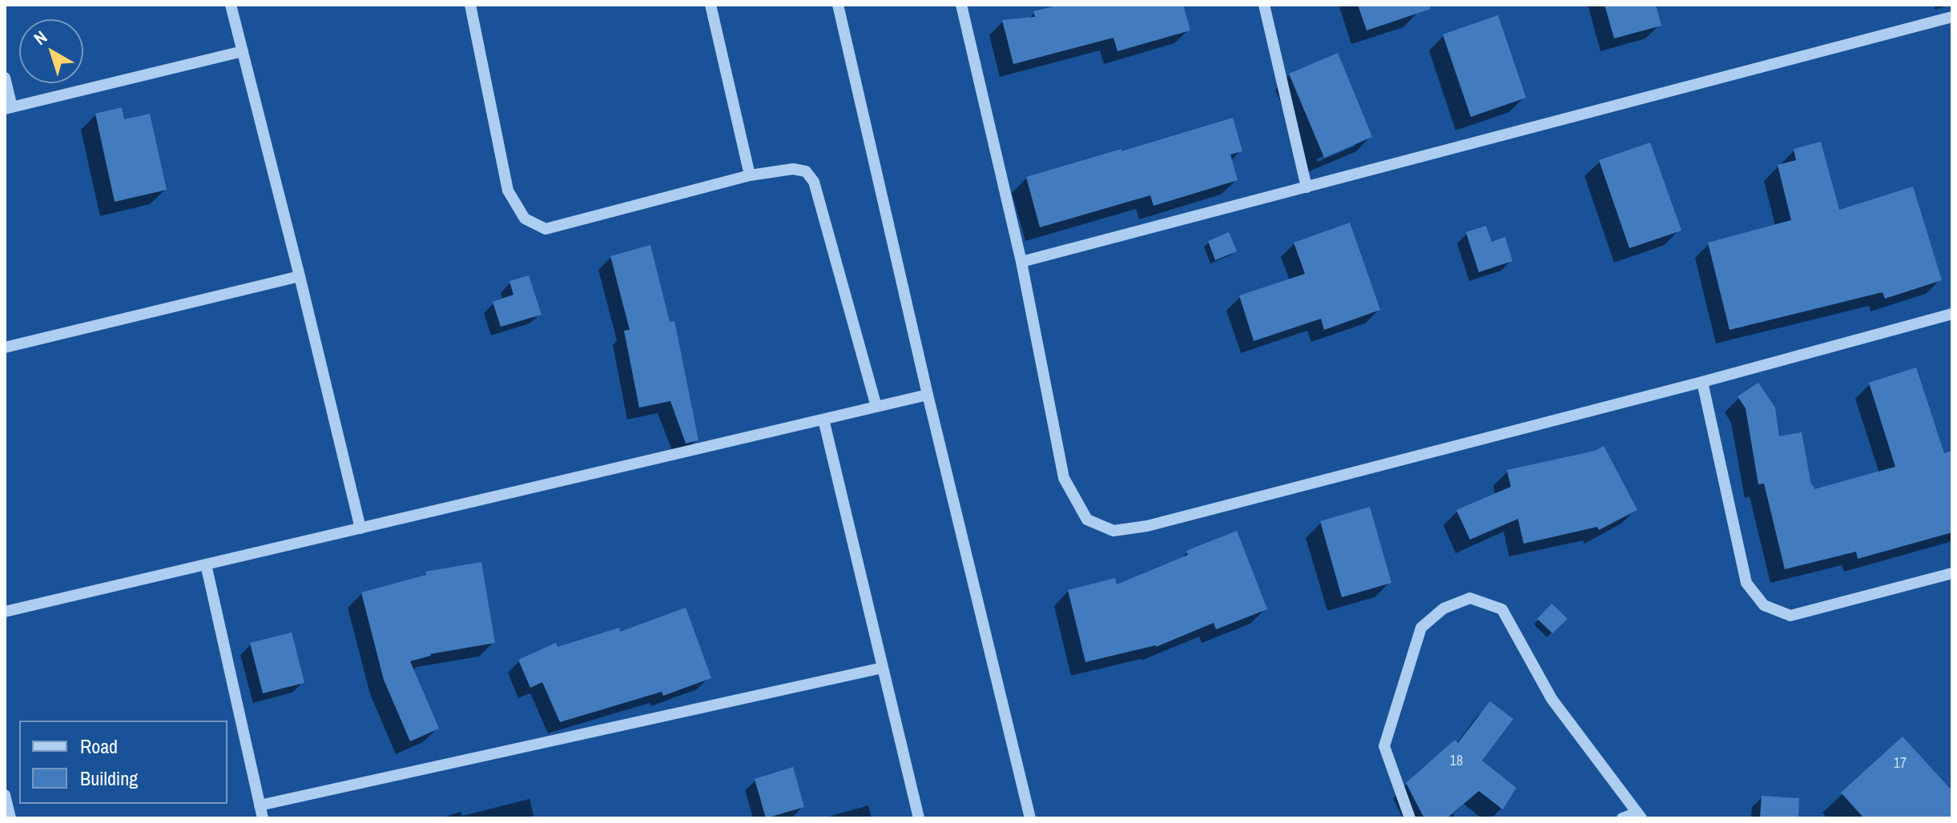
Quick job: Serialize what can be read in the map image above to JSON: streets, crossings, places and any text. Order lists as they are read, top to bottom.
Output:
{
  "house_numbers": ["18", "17"],
  "legend": ["Road", "Building"],
  "north": "top left"
}
